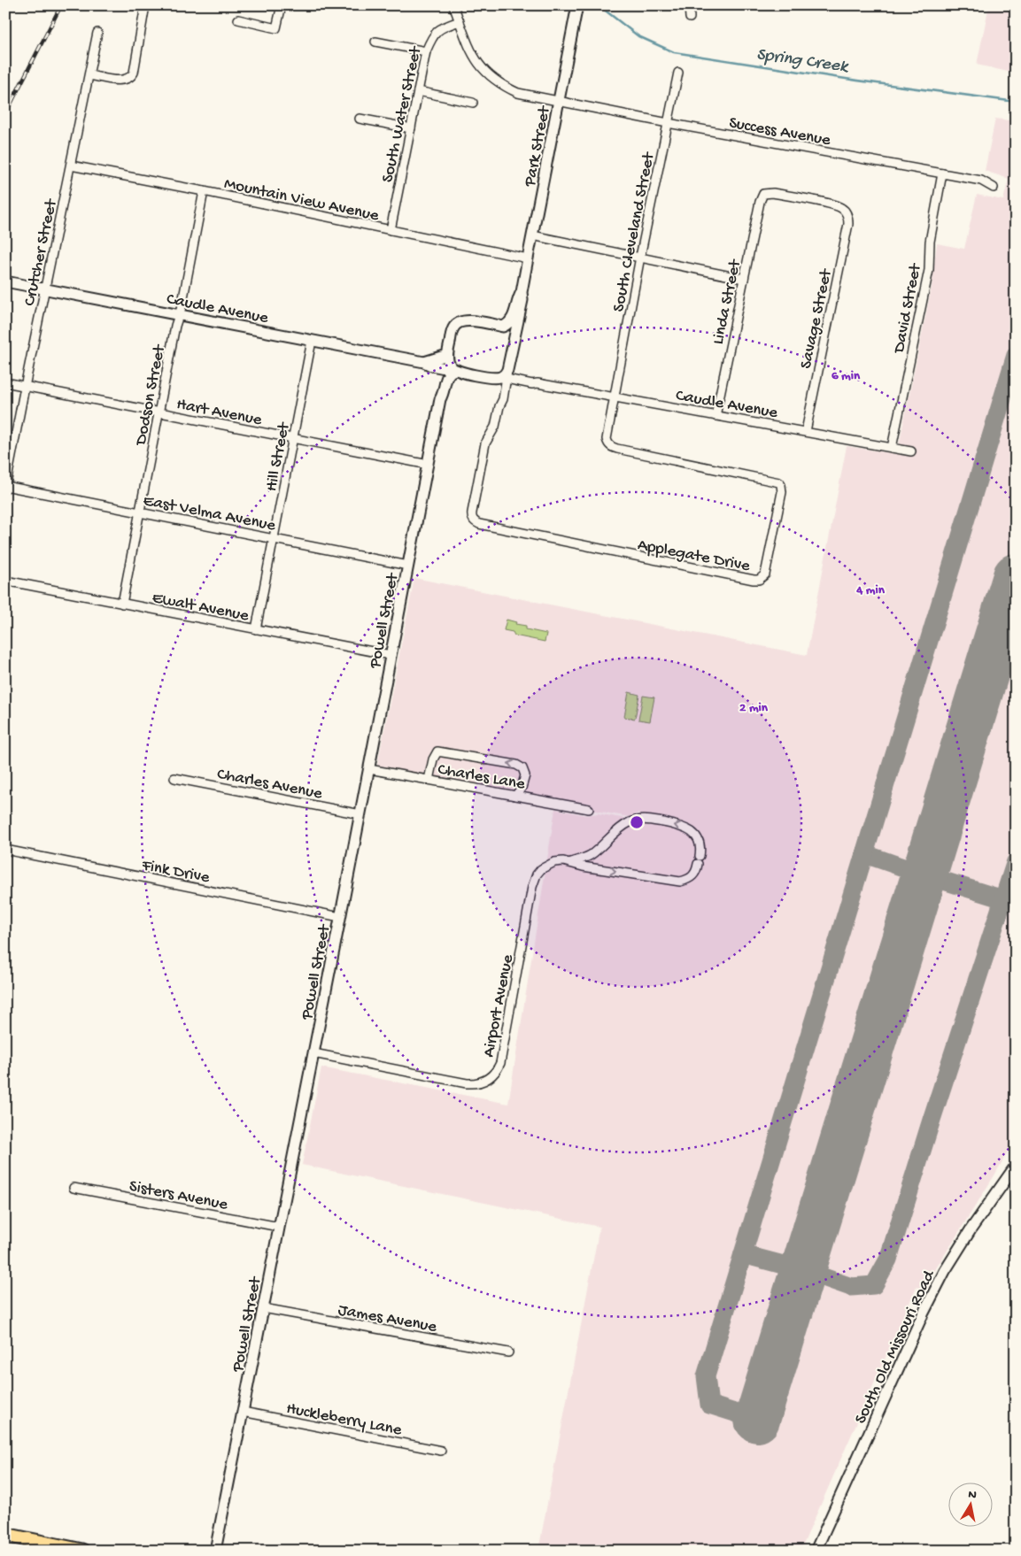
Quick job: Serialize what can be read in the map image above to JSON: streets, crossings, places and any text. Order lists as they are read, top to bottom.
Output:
{
  "streets": {
    "street": [
      "South Water Street",
      "Success Avenue",
      "Park Street",
      "Mountain View Avenue",
      "South Cleveland Street",
      "Crutcher Street",
      "Linda Street",
      "Caudle Avenue",
      "David Street",
      "Savage Street",
      "Dodson Street",
      "Hart Avenue",
      "Hill Street",
      "East Velma Avenue",
      "Applegate Drive",
      "Ewalt Avenue",
      "Powell Street",
      "Charles Lane",
      "Charles Avenue",
      "Fink Drive",
      "Airport Avenue",
      "Sisters Avenue",
      "James Avenue",
      "South Old Missouri Road",
      "Huckleberry Lane"
    ]
  },
  "crossings": [
    ["South Water Street", "Success Avenue"],
    ["South Water Street", "Mountain View Avenue"],
    ["Success Avenue", "Park Street"],
    ["Success Avenue", "South Cleveland Street"],
    ["Success Avenue", "David Street"],
    ["Park Street", "Mountain View Avenue"],
    ["Park Street", "Caudle Avenue"],
    ["Park Street", "Applegate Drive"],
    ["Park Street", "Powell Street"],
    ["Mountain View Avenue", "Crutcher Street"],
    ["Mountain View Avenue", "Dodson Street"],
    ["South Cleveland Street", "Caudle Avenue"],
    ["South Cleveland Street", "Applegate Drive"],
    ["Crutcher Street", "Caudle Avenue"],
    ["Crutcher Street", "Hart Avenue"],
    ["Crutcher Street", "East Velma Avenue"],
    ["Linda Street", "Caudle Avenue"],
    ["Linda Street", "Savage Street"],
    ["Caudle Avenue", "David Street"],
    ["Caudle Avenue", "Savage Street"],
    ["Caudle Avenue", "Dodson Street"],
    ["Caudle Avenue", "Hill Street"],
    ["Caudle Avenue", "Applegate Drive"],
    ["Caudle Avenue", "Powell Street"],
    ["Dodson Street", "Hart Avenue"],
    ["Dodson Street", "East Velma Avenue"],
    ["Dodson Street", "Ewalt Avenue"],
    ["Hart Avenue", "Hill Street"],
    ["Hart Avenue", "Powell Street"],
    ["Hill Street", "East Velma Avenue"],
    ["Hill Street", "Ewalt Avenue"],
    ["East Velma Avenue", "Powell Street"],
    ["Applegate Drive", "Powell Street"],
    ["Ewalt Avenue", "Powell Street"],
    ["Powell Street", "Charles Lane"],
    ["Powell Street", "Charles Avenue"],
    ["Powell Street", "Fink Drive"],
    ["Powell Street", "Airport Avenue"],
    ["Powell Street", "Sisters Avenue"],
    ["Powell Street", "James Avenue"],
    ["Powell Street", "Huckleberry Lane"]
  ],
  "water": ["Spring Creek"],
  "north": "top",
  "rings": ["6 min", "4 min", "2 min"]
}
